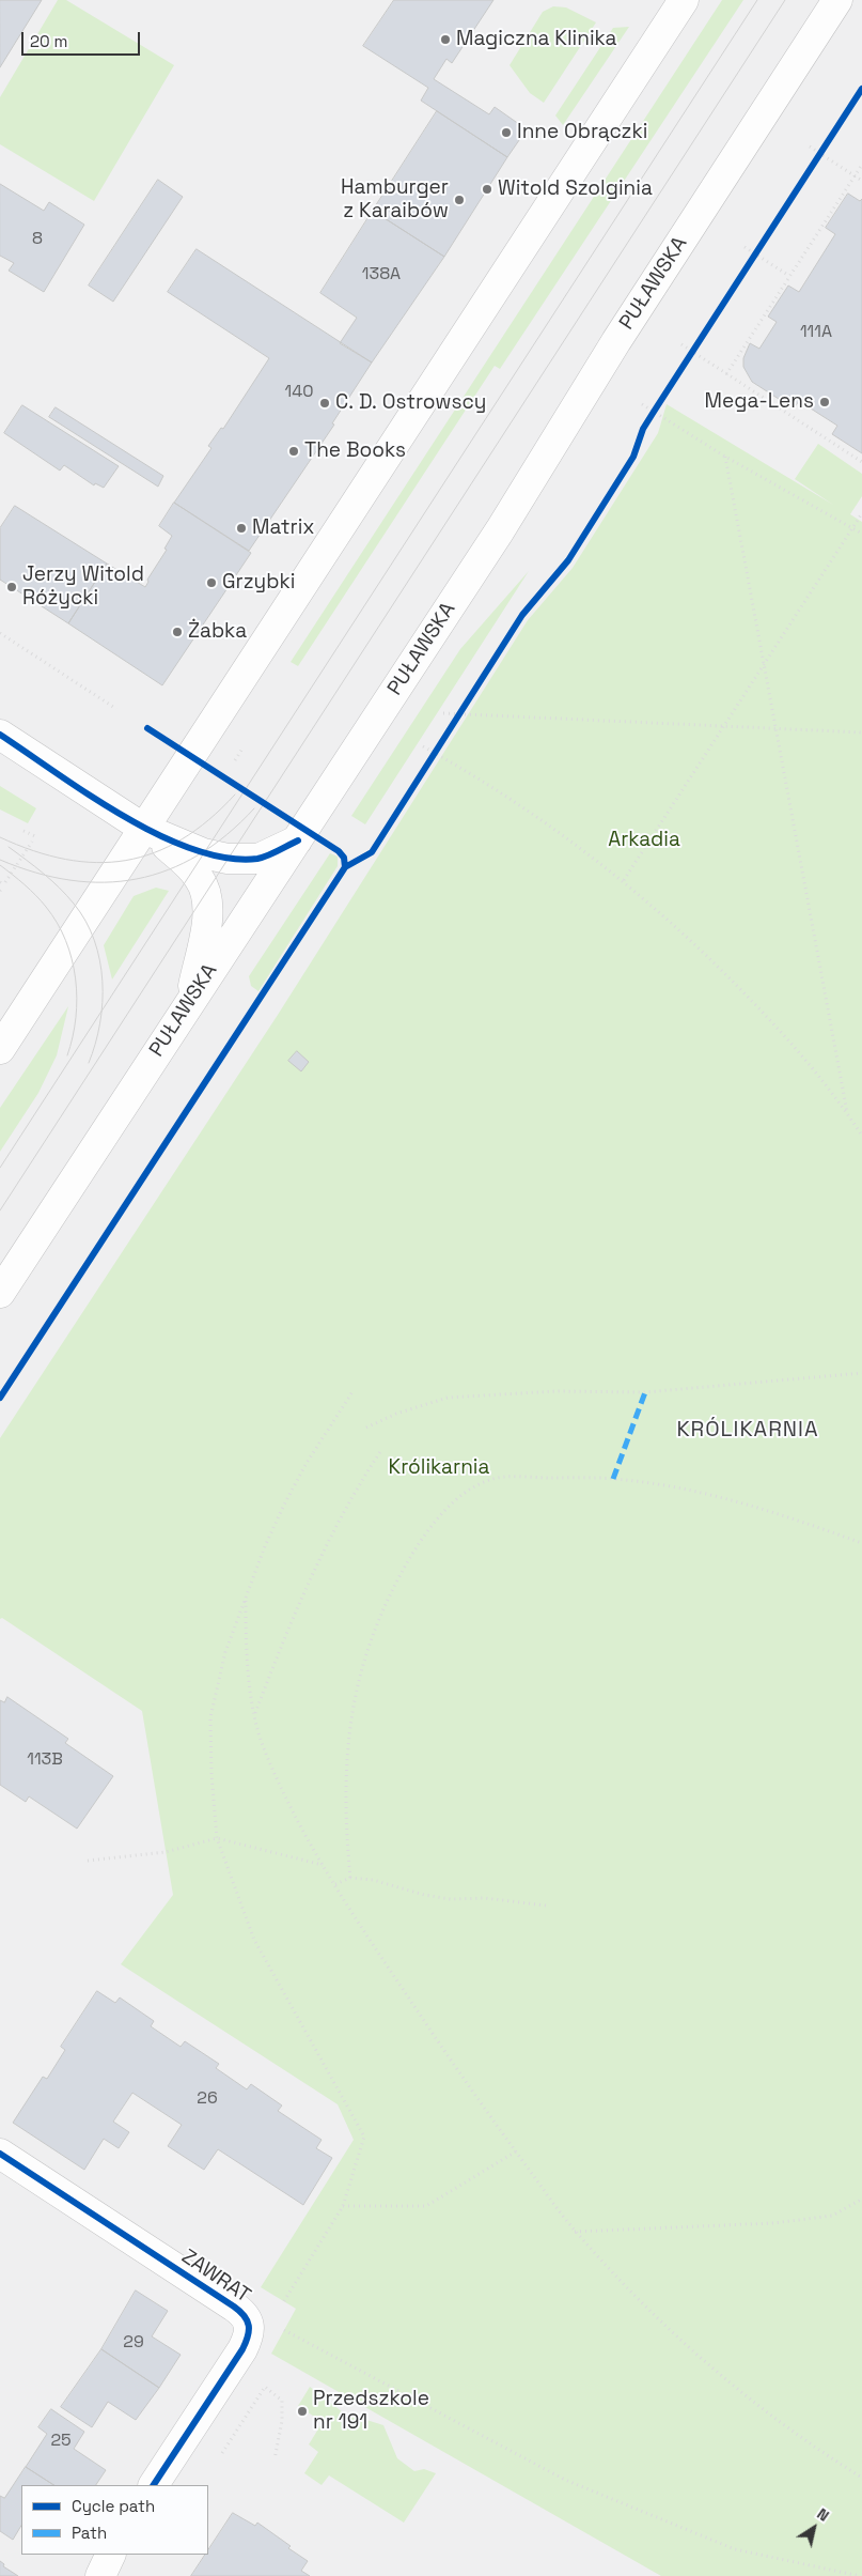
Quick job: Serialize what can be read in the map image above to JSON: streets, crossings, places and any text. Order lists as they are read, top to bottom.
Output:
{
  "streets": {
    "main road": ["PUŁAWSKA", "ZAWRAT"]
  },
  "districts": ["KRÓLIKARNIA"],
  "parks": ["Arkadia", "Królikarnia"],
  "places": [
    "Magiczna Klinika",
    "Inne Obrączki",
    "Witold Szolginia",
    "Hamburger z Karaibów",
    "Mega-Lens",
    "C. D. Ostrowscy",
    "The Books",
    "Matrix",
    "Grzybki",
    "Jerzy Witold Różycki",
    "Żabka",
    "Przedszkole nr 191"
  ],
  "house_numbers": [
    "8",
    "138A",
    "111A",
    "140",
    "113B",
    "26",
    "29",
    "25"
  ],
  "legend": ["Cycle path", "Path"],
  "scale_bar": "20 m",
  "north": "top right"
}
